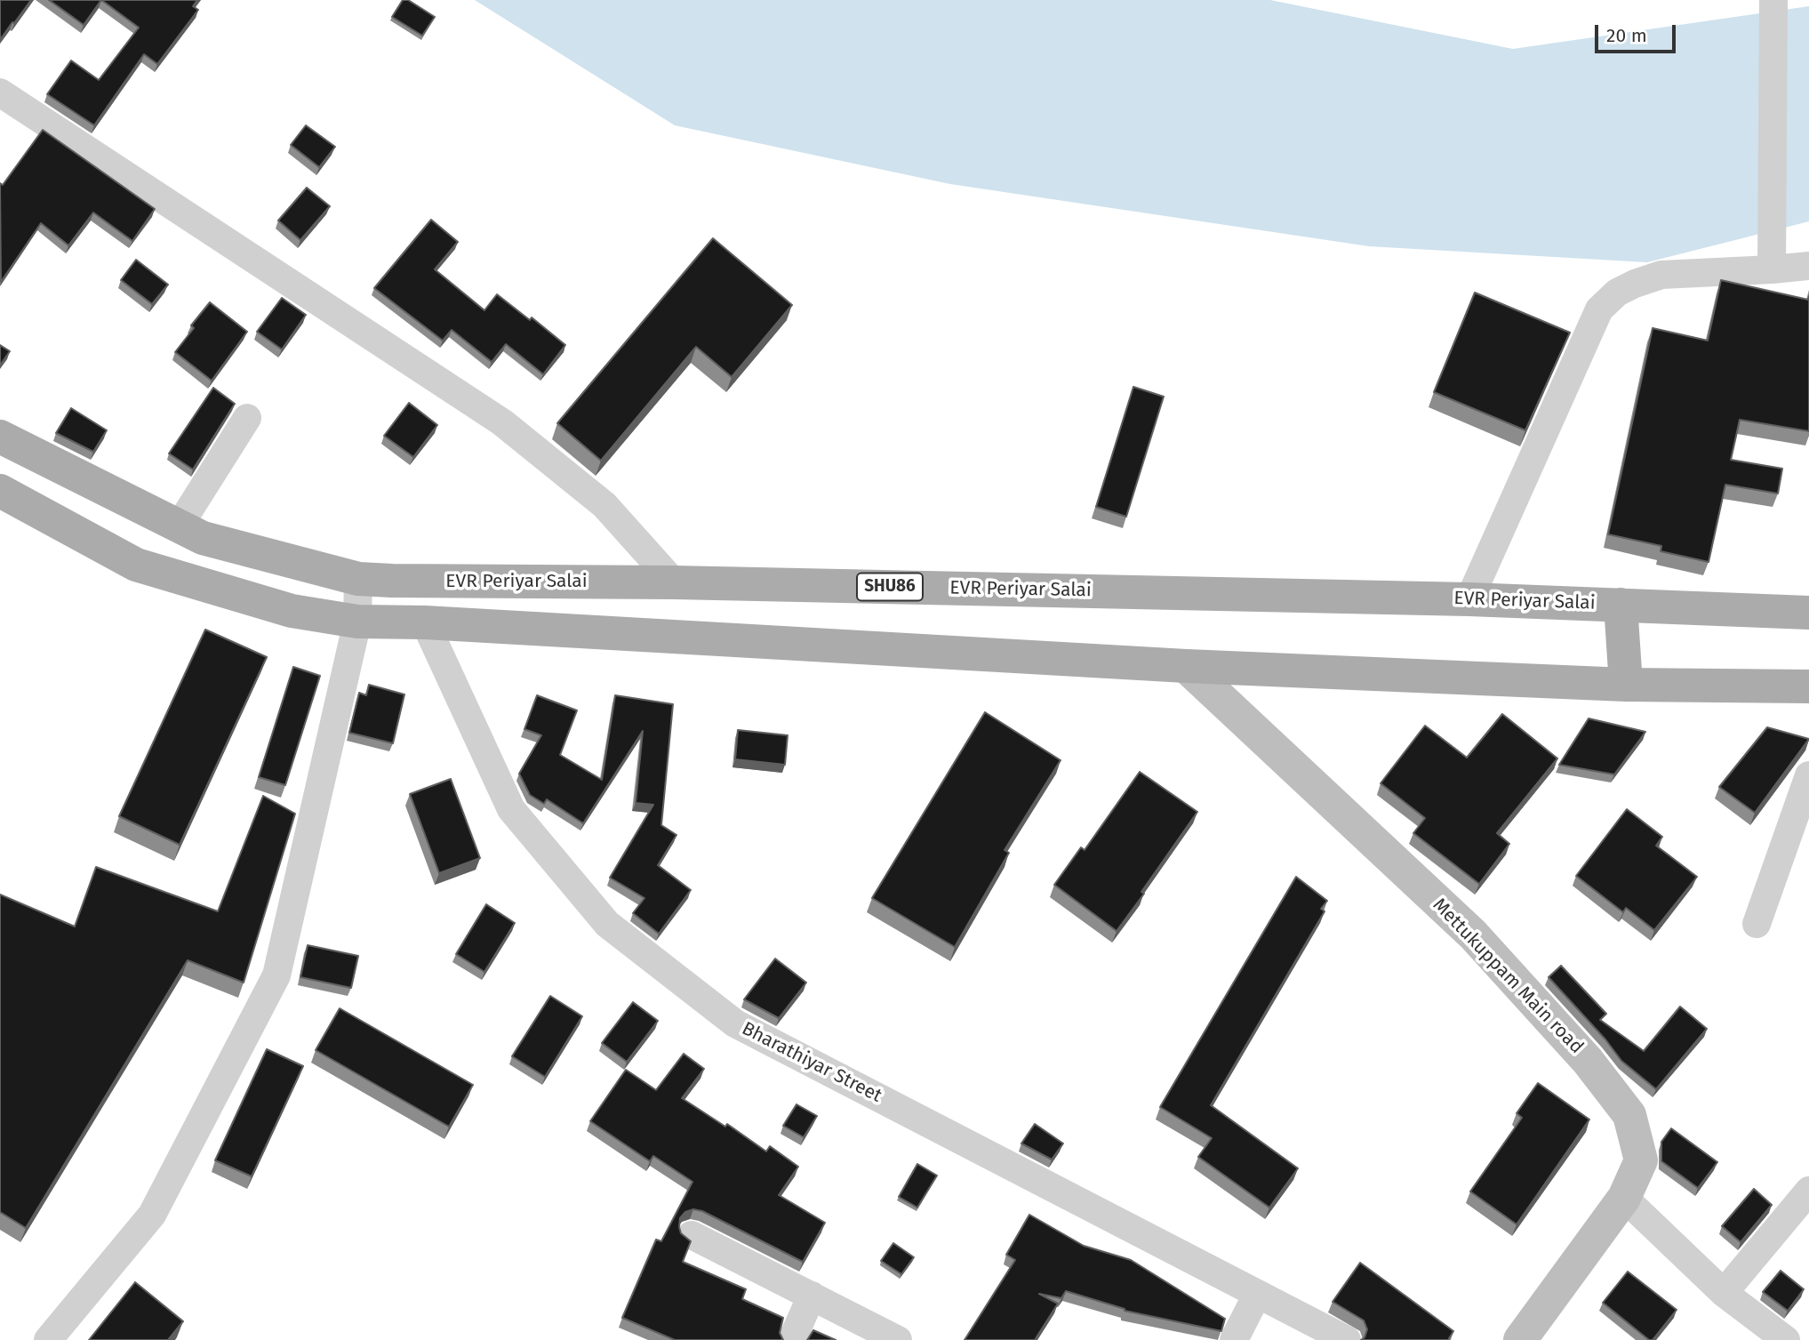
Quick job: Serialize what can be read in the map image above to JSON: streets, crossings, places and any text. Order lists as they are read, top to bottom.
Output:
{
  "streets": {
    "main road": ["EVR Periyar Salai", "SHU86", "Mettukuppam Main road"],
    "street": ["Bharathiyar Street"]
  },
  "scale_bar": "20 m"
}
